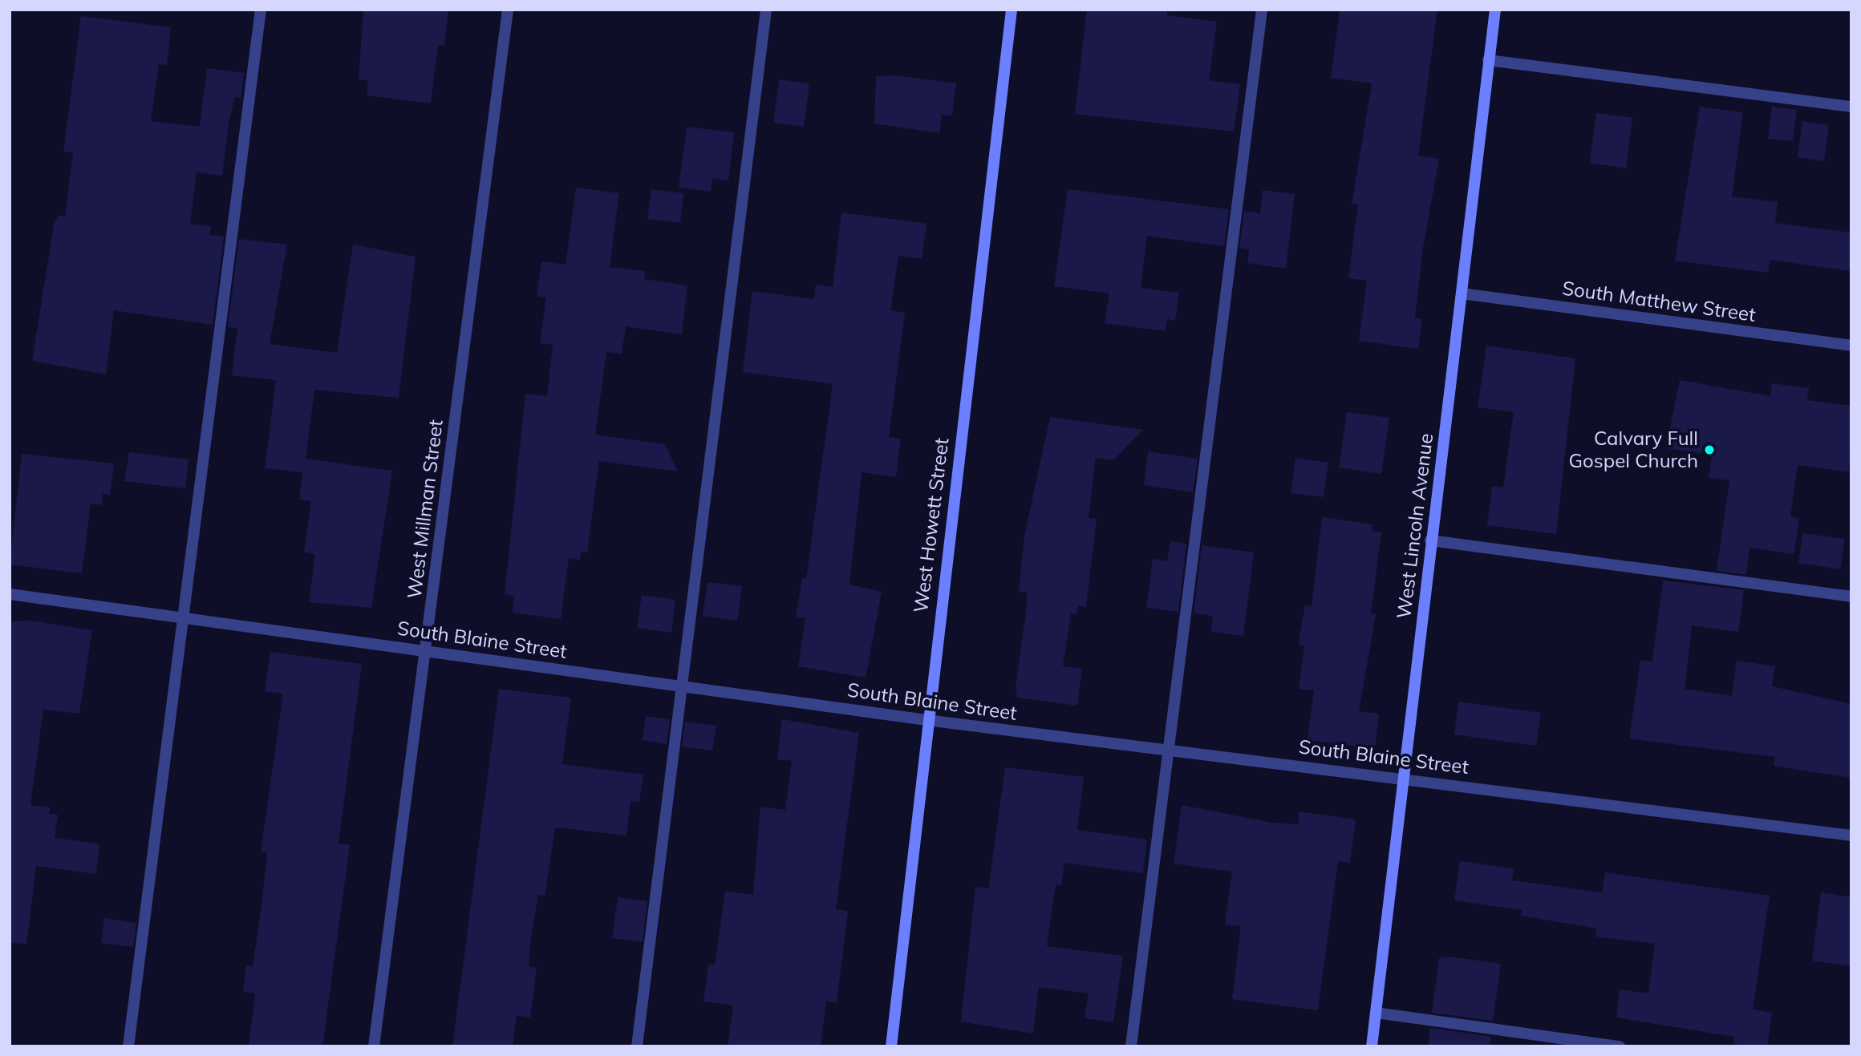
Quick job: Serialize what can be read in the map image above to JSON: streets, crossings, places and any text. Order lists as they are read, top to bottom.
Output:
{
  "streets": {
    "main road": ["West Howett Street", "West Lincoln Avenue"],
    "street": ["South Matthew Street", "West Millman Street", "South Blaine Street"]
  },
  "crossings": [
    ["South Matthew Street", "West Lincoln Avenue"],
    ["West Millman Street", "South Blaine Street"],
    ["West Howett Street", "South Blaine Street"],
    ["West Lincoln Avenue", "South Blaine Street"]
  ],
  "places": ["Calvary Full Gospel Church"]
}
